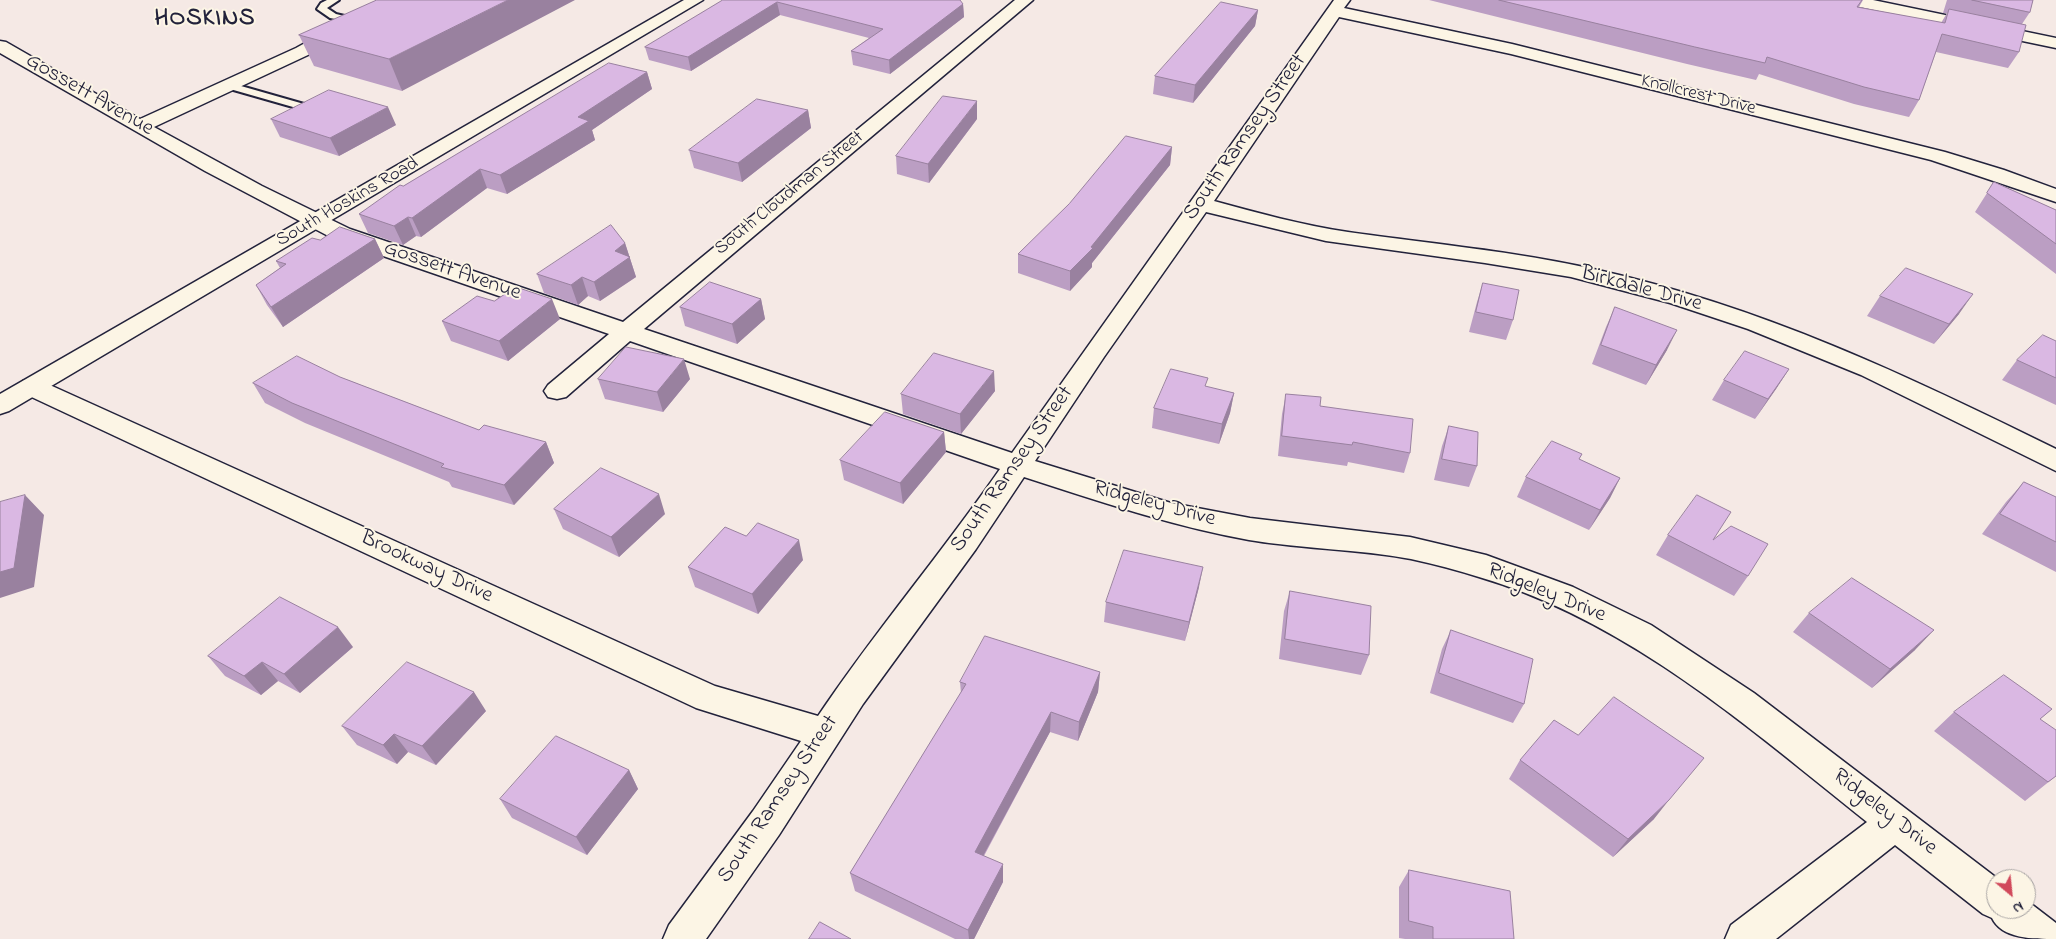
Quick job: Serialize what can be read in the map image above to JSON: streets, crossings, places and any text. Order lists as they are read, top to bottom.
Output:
{
  "streets": {
    "street": [
      "Gossett Avenue",
      "Knollcrest Drive",
      "South Ramsey Street",
      "South Cloudman Street",
      "South Hoskins Road",
      "Birkdale Drive",
      "Ridgeley Drive",
      "Brookway Drive"
    ]
  },
  "crossings": [
    ["Gossett Avenue", "South Ramsey Street"],
    ["Gossett Avenue", "South Cloudman Street"],
    ["Gossett Avenue", "South Hoskins Road"],
    ["Gossett Avenue", "Ridgeley Drive"],
    ["Knollcrest Drive", "South Ramsey Street"],
    ["South Ramsey Street", "Birkdale Drive"],
    ["South Ramsey Street", "Ridgeley Drive"],
    ["South Ramsey Street", "Brookway Drive"],
    ["South Hoskins Road", "Brookway Drive"]
  ],
  "districts": ["HOSKINS"],
  "north": "bottom right"
}
